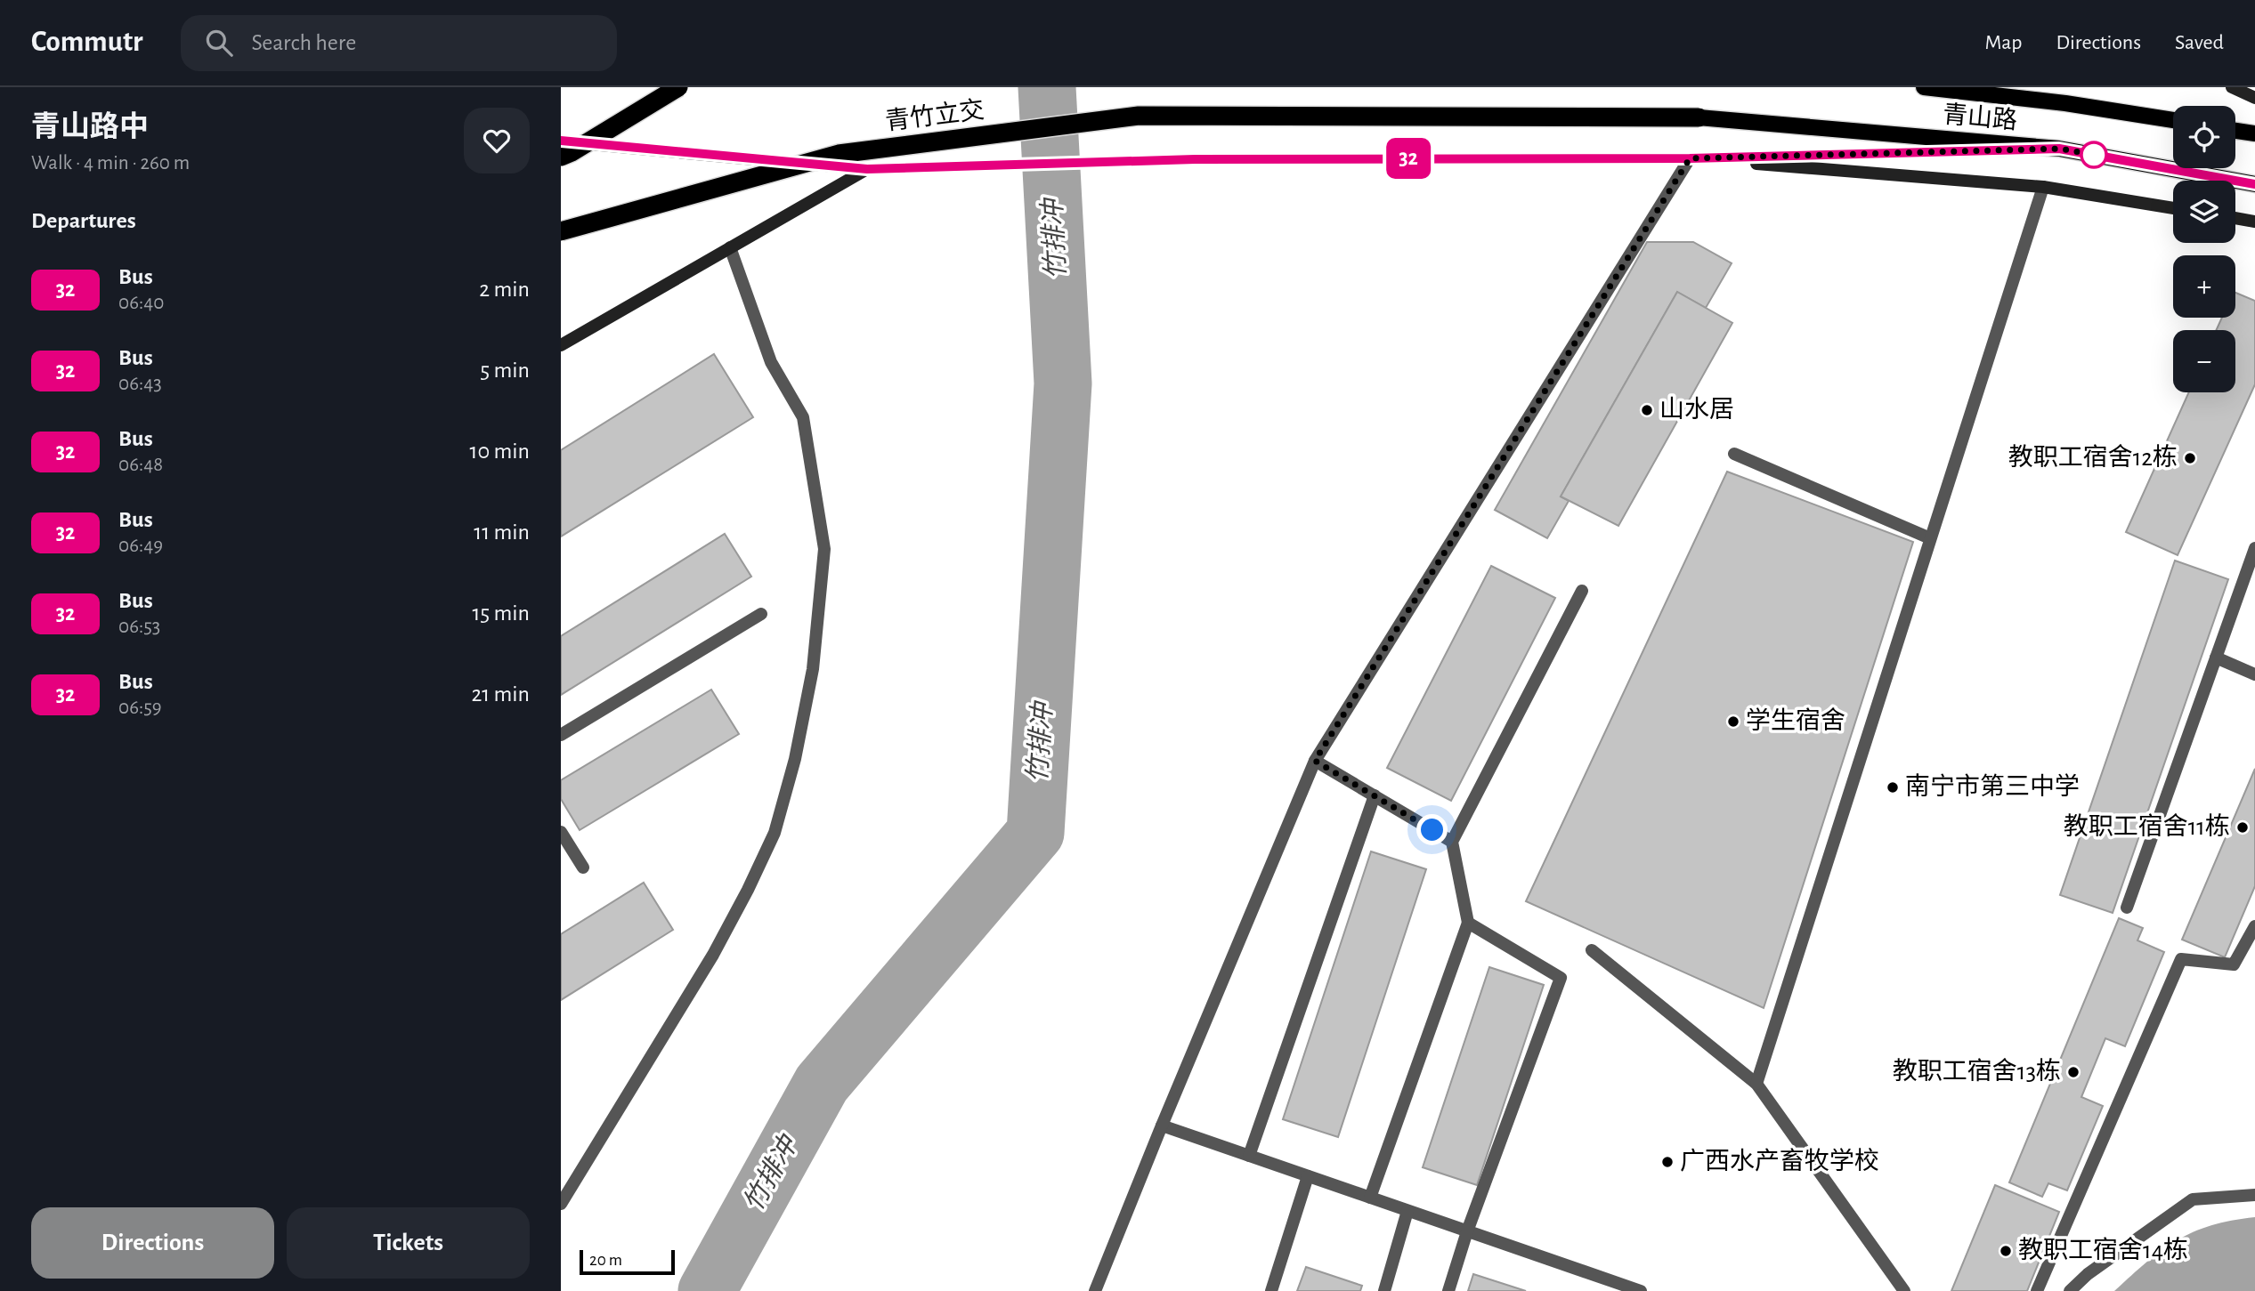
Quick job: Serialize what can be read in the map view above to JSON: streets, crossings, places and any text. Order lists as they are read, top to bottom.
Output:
{
  "streets": {
    "highway": ["青竹立交"],
    "main road": ["青山路"]
  },
  "crossings": [
    ["青竹立交", "青山路"]
  ],
  "water": ["竹排冲"],
  "places": [
    "山水居",
    "教职工宿舍12栋",
    "学生宿舍",
    "南宁市第三中学",
    "教职工宿舍11栋",
    "教职工宿舍13栋",
    "广西水产畜牧学校",
    "教职工宿舍14栋"
  ],
  "lines": ["bus line 32"],
  "scale_bar": "20 m",
  "page": {
    "header": "Commutr",
    "search": "Search here",
    "nav": ["Map", "Directions", "Saved"],
    "heading": [
      ["青山路中", "Walk · 4 min · 260 m"],
      "Departures"
    ],
    "on_map": "32",
    "map_buttons": ["+", "−"],
    "list": [
      {
        "mark": "32",
        "name": "Bus",
        "note": "06:40",
        "value": "2 min"
      },
      {
        "mark": "32",
        "name": "Bus",
        "note": "06:43",
        "value": "5 min"
      },
      {
        "mark": "32",
        "name": "Bus",
        "note": "06:48",
        "value": "10 min"
      },
      {
        "mark": "32",
        "name": "Bus",
        "note": "06:49",
        "value": "11 min"
      },
      {
        "mark": "32",
        "name": "Bus",
        "note": "06:53",
        "value": "15 min"
      },
      {
        "mark": "32",
        "name": "Bus",
        "note": "06:59",
        "value": "21 min"
      }
    ],
    "buttons": ["Directions", "Tickets"],
    "scale": "20 m"
  }
}
